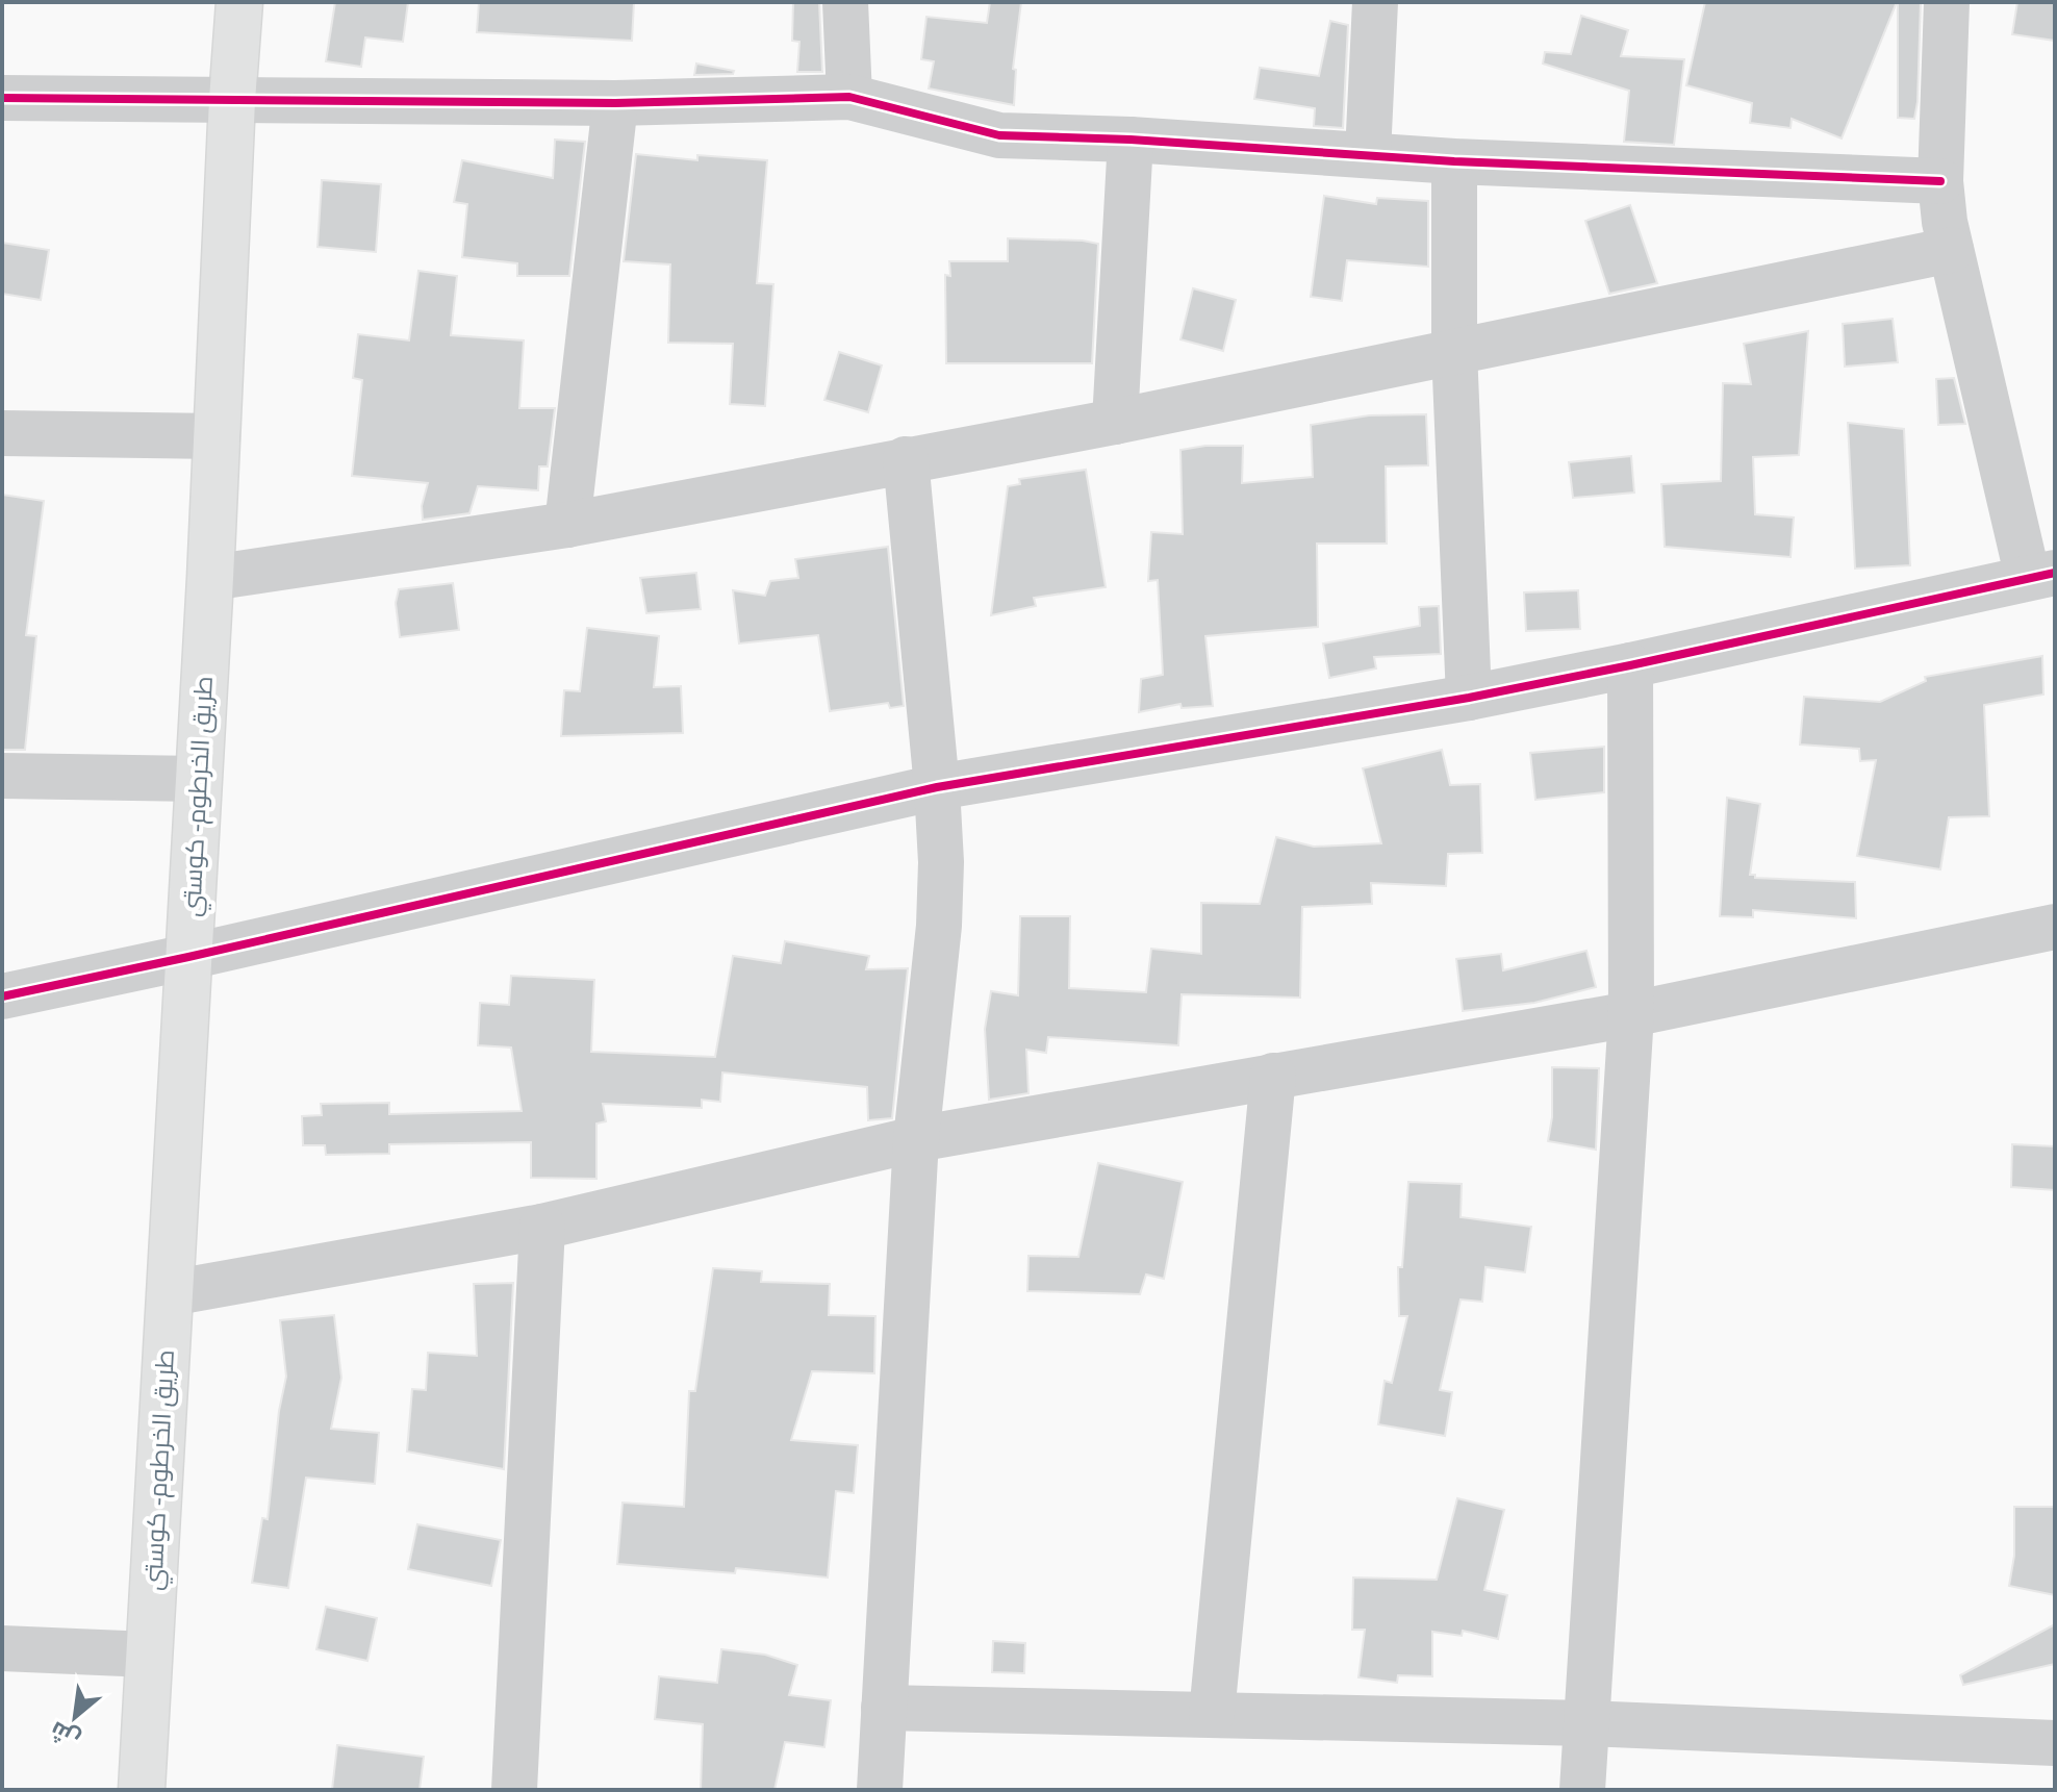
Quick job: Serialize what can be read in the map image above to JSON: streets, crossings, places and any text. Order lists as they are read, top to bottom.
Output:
{
  "streets": {
    "highway": ["طريق الخرطوم - كوستي"]
  },
  "north": "bottom left"
}
